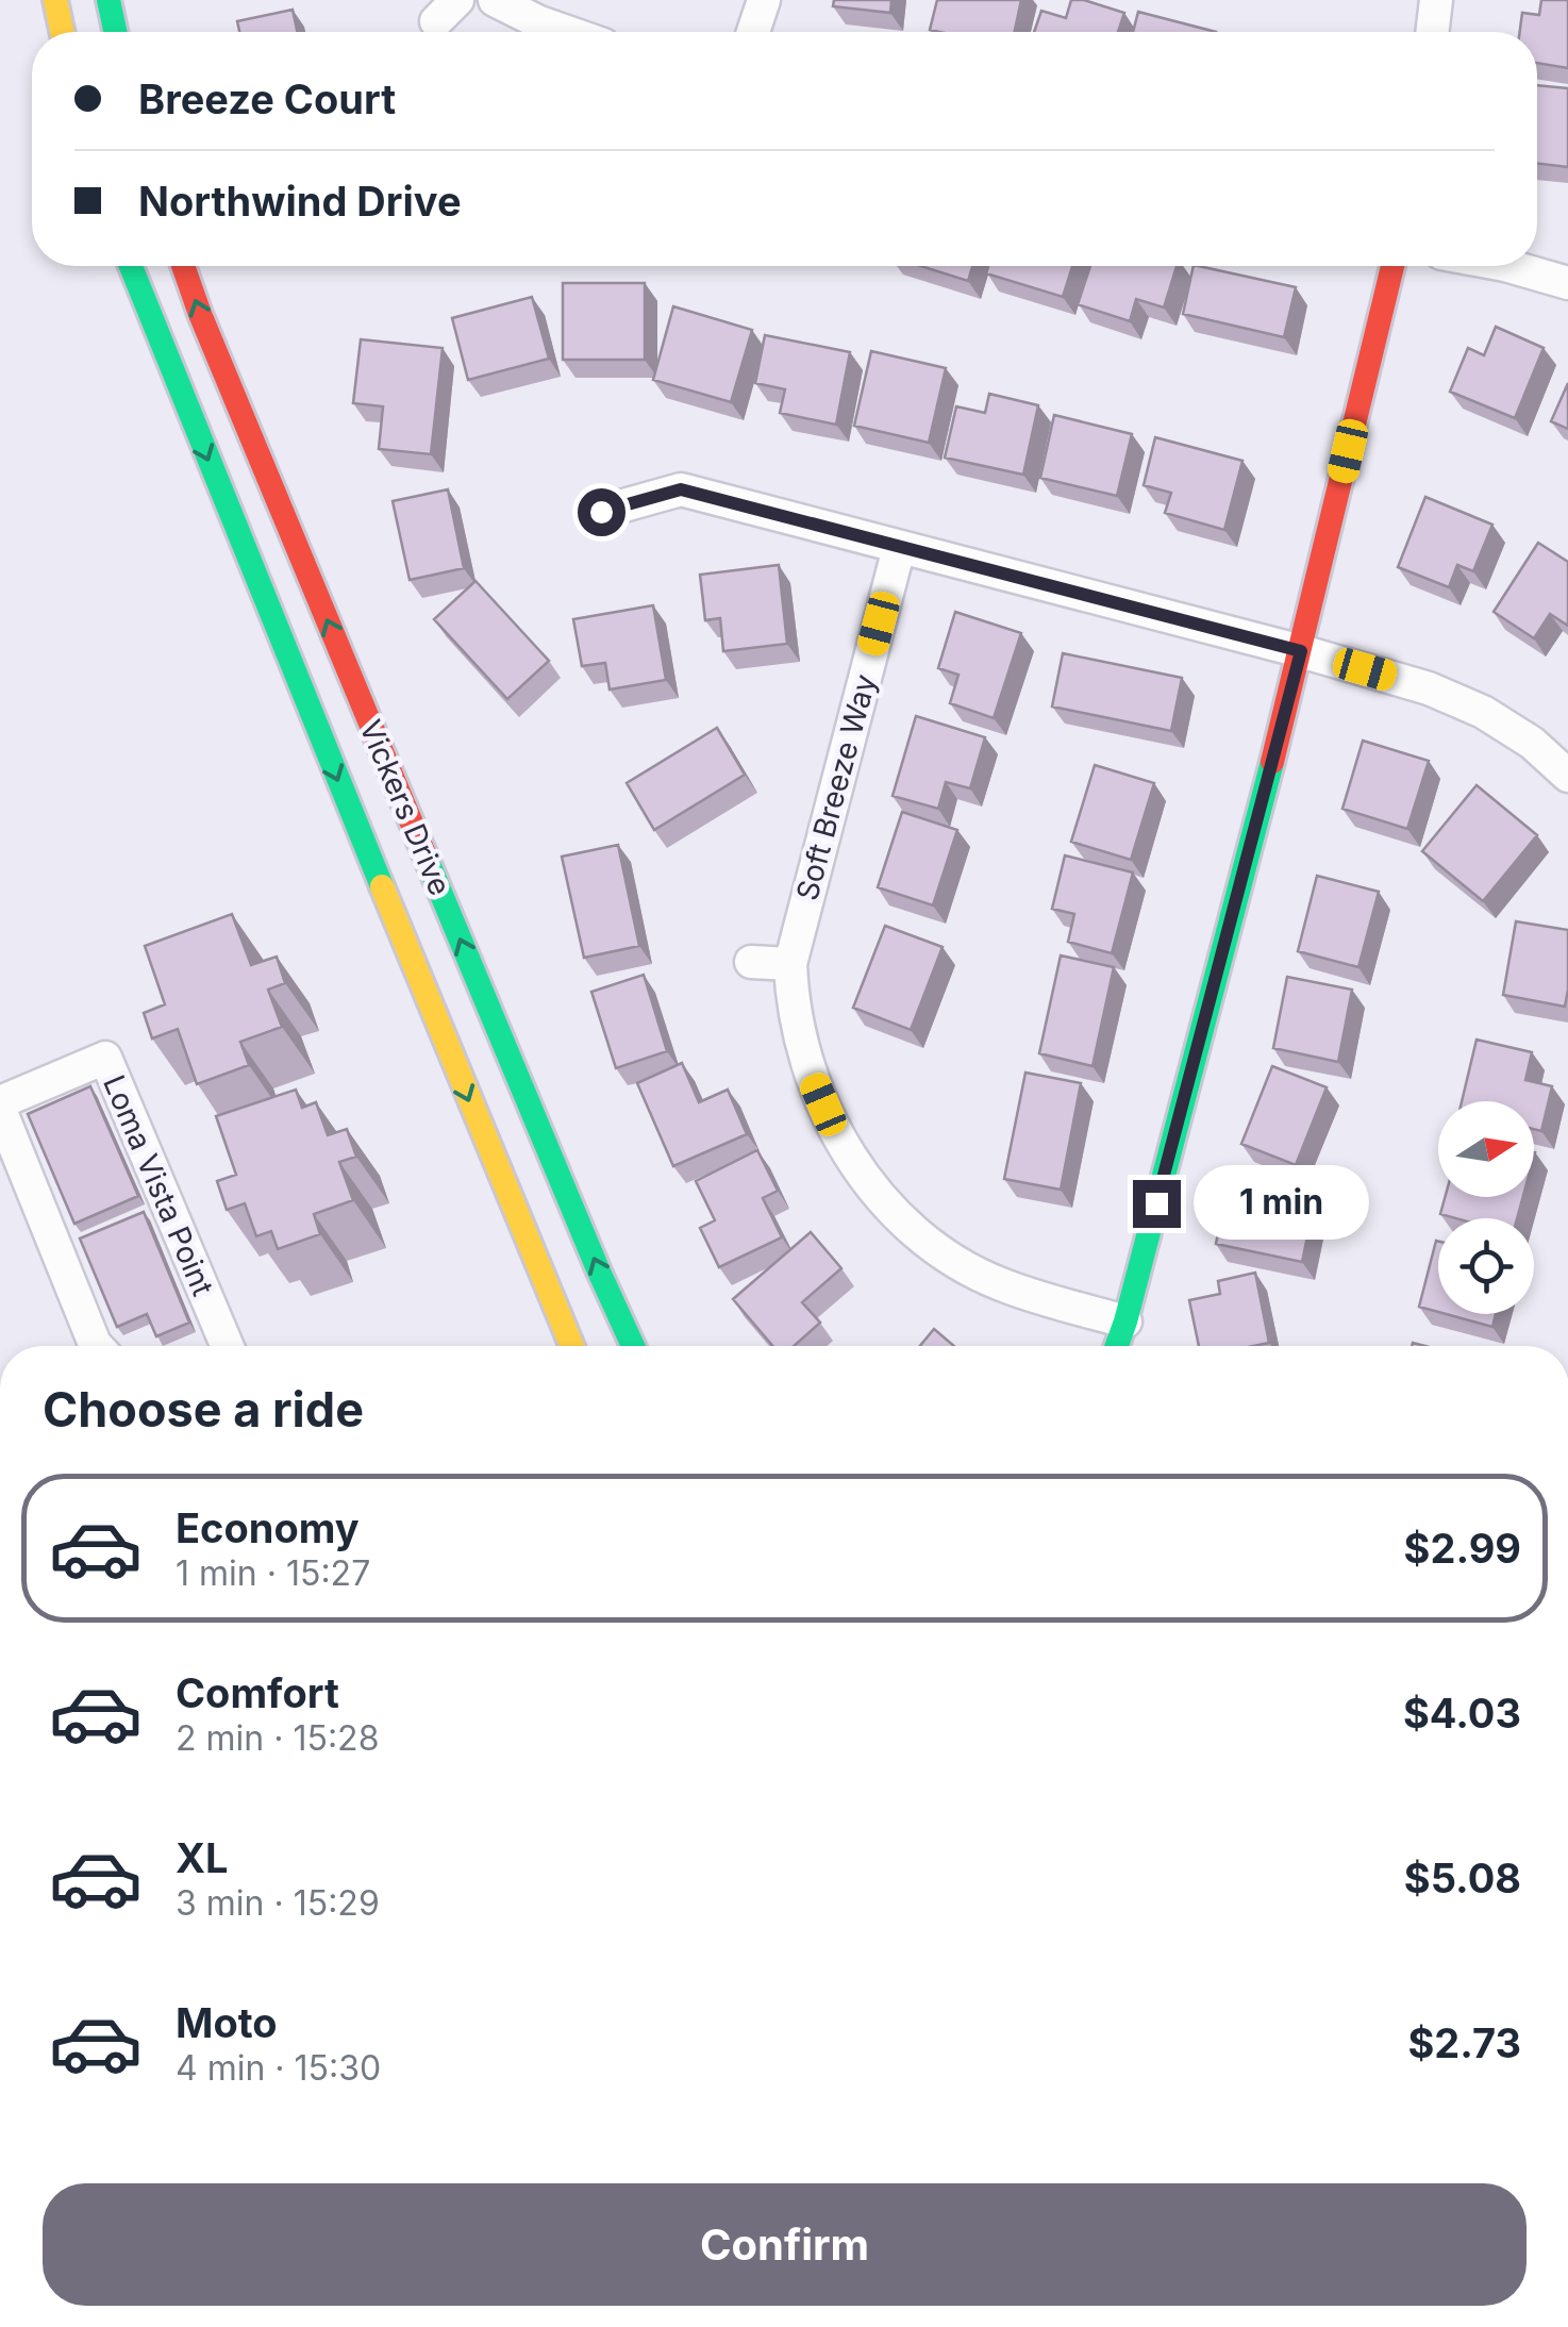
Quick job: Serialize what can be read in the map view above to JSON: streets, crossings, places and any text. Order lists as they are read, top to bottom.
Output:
{
  "streets": {
    "main road": ["Vickers Drive"],
    "street": ["Soft Breeze Way", "Loma Vista Point"]
  },
  "north": "right",
  "page": {
    "banner": ["Breeze Court", "Northwind Drive"],
    "bubble": "1 min",
    "heading": "Choose a ride",
    "list": [
      {
        "name": "Economy",
        "note": "1 min · 15:27",
        "value": "$2.99"
      },
      {
        "name": "Comfort",
        "note": "2 min · 15:28",
        "value": "$4.03"
      },
      {
        "name": "XL",
        "note": "3 min · 15:29",
        "value": "$5.08"
      },
      {
        "name": "Moto",
        "note": "4 min · 15:30",
        "value": "$2.73"
      }
    ],
    "buttons": "Confirm"
  }
}
